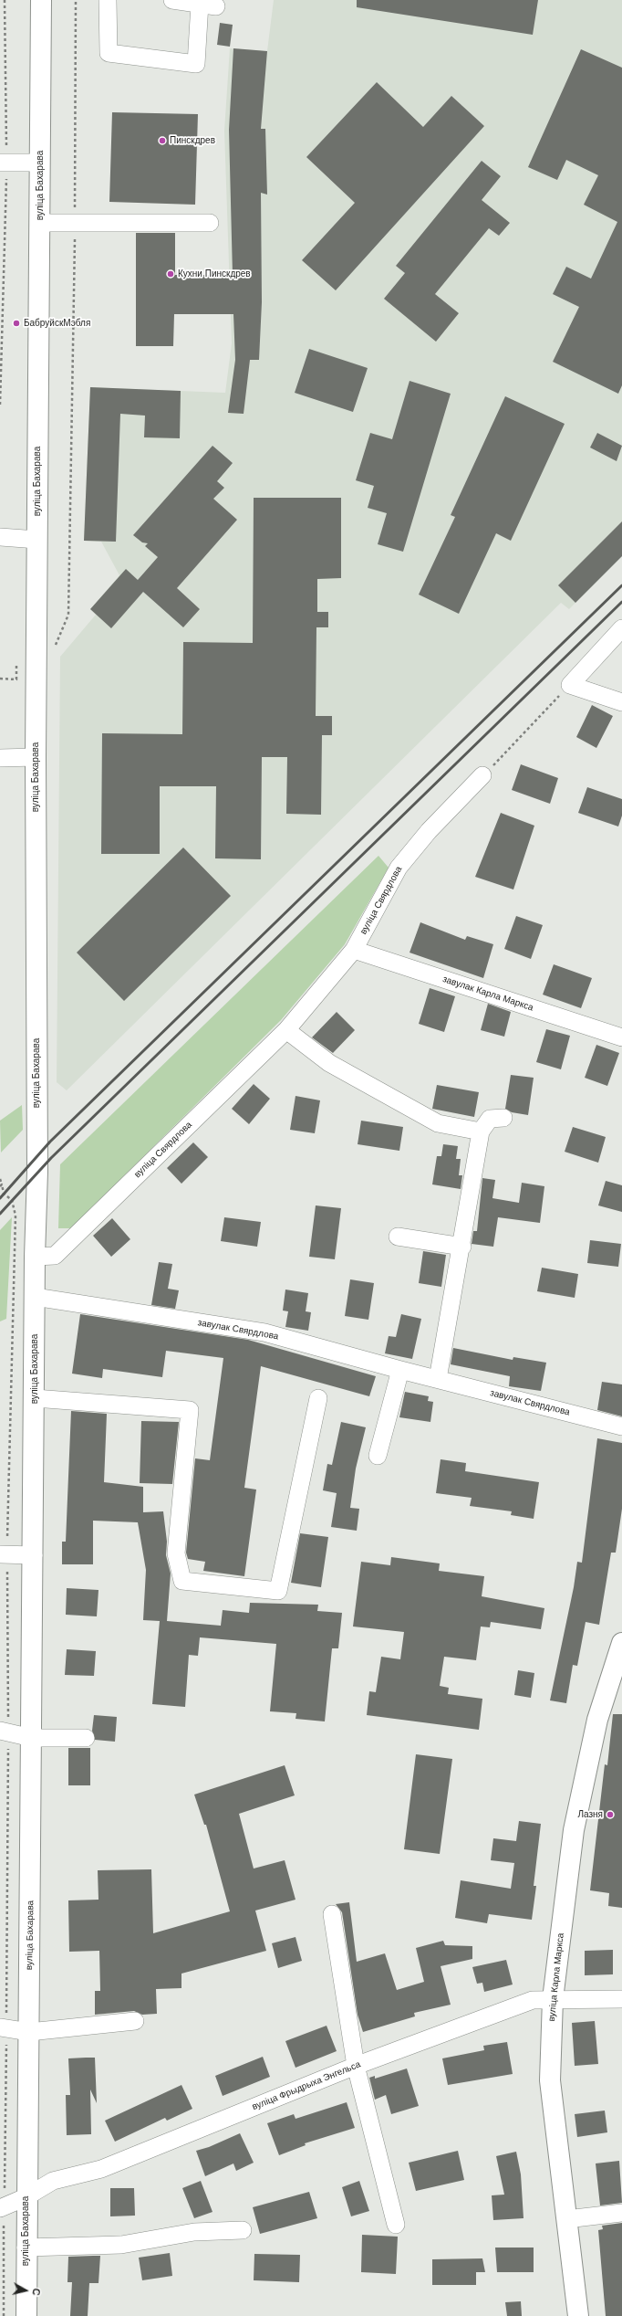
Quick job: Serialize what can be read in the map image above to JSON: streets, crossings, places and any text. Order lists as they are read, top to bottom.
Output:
{
  "streets": {
    "main road": ["вуліца Бахарава", "вуліца Карла Маркса"],
    "street": [
      "вуліца Свярдлова",
      "завулак Карла Маркса",
      "завулак Свярдлова",
      "вуліца Фрыдрыха Энгельса"
    ]
  },
  "crossings": [
    ["вуліца Бахарава", "вуліца Свярдлова"],
    ["вуліца Бахарава", "завулак Свярдлова"],
    ["вуліца Бахарава", "вуліца Фрыдрыха Энгельса"],
    ["вуліца Свярдлова", "завулак Карла Маркса"],
    ["вуліца Карла Маркса", "вуліца Фрыдрыха Энгельса"]
  ],
  "places": [
    "Пинскдрев",
    "Кухни Пинскдрев",
    "БабруйскМэбля",
    "Лазня"
  ],
  "north": "right"
}
